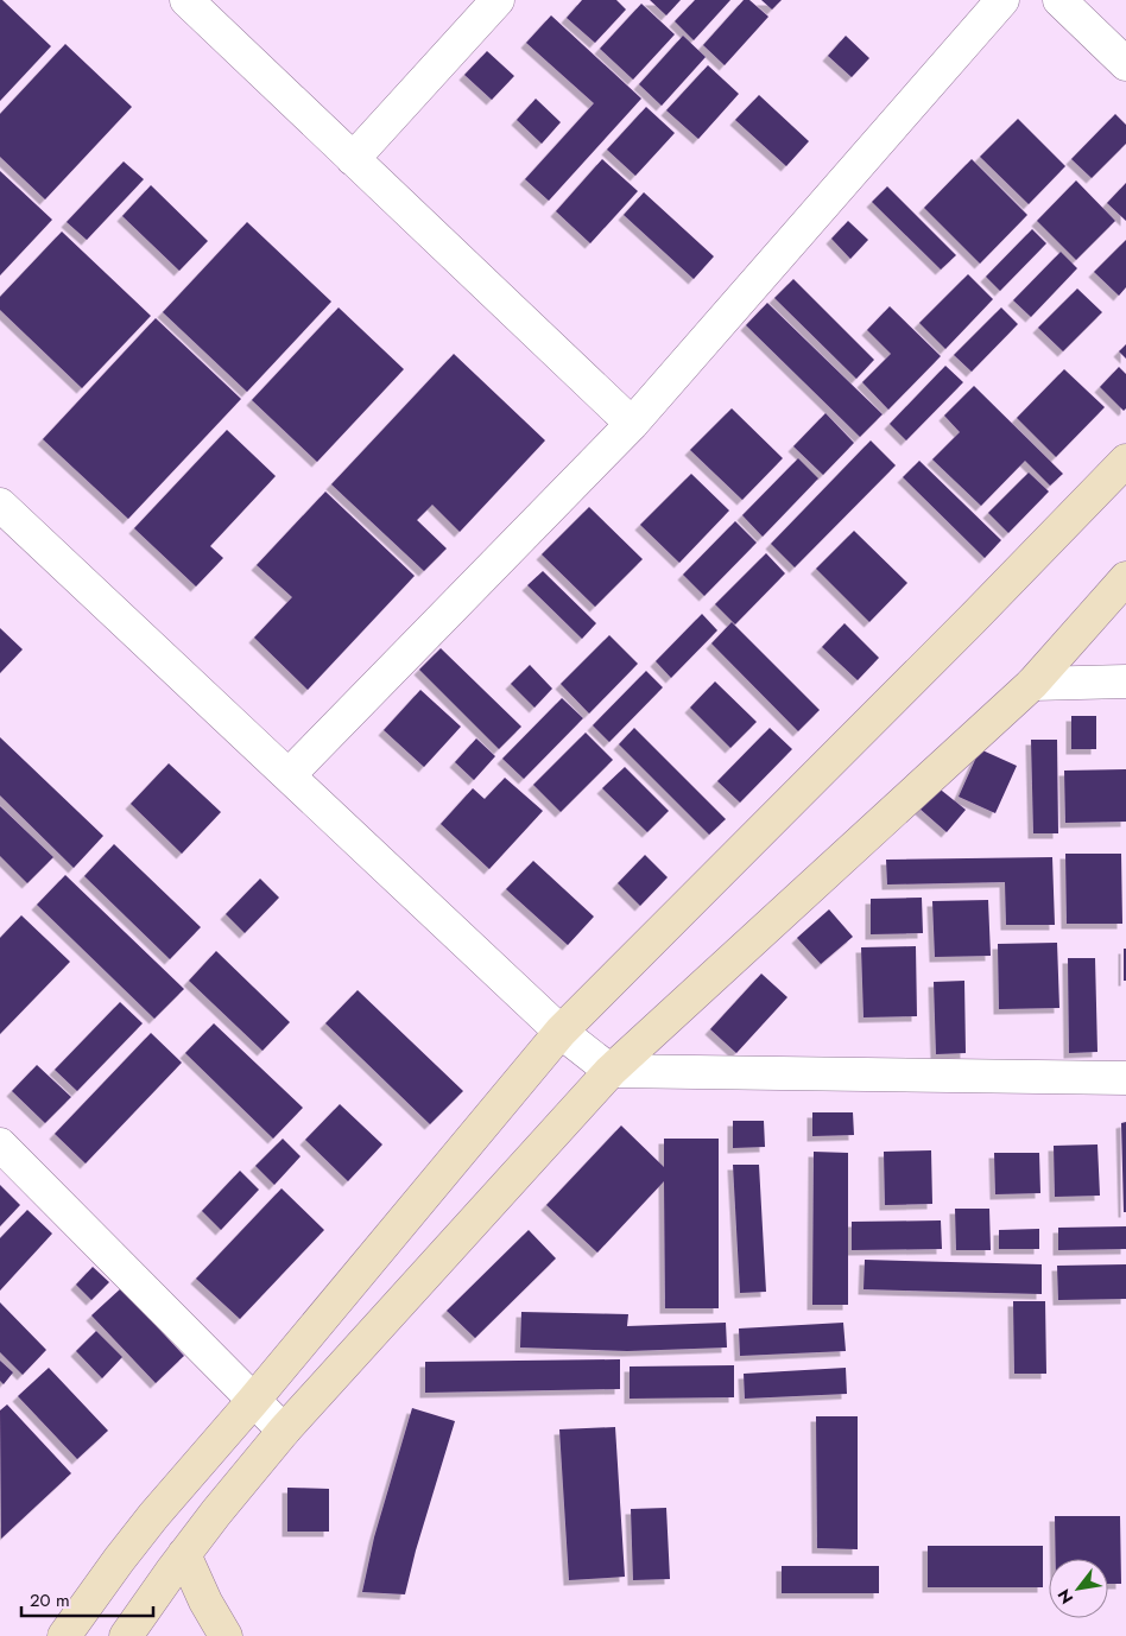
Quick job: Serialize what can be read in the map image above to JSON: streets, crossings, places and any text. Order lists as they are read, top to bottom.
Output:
{
  "scale_bar": "20 m",
  "north": "bottom left"
}
